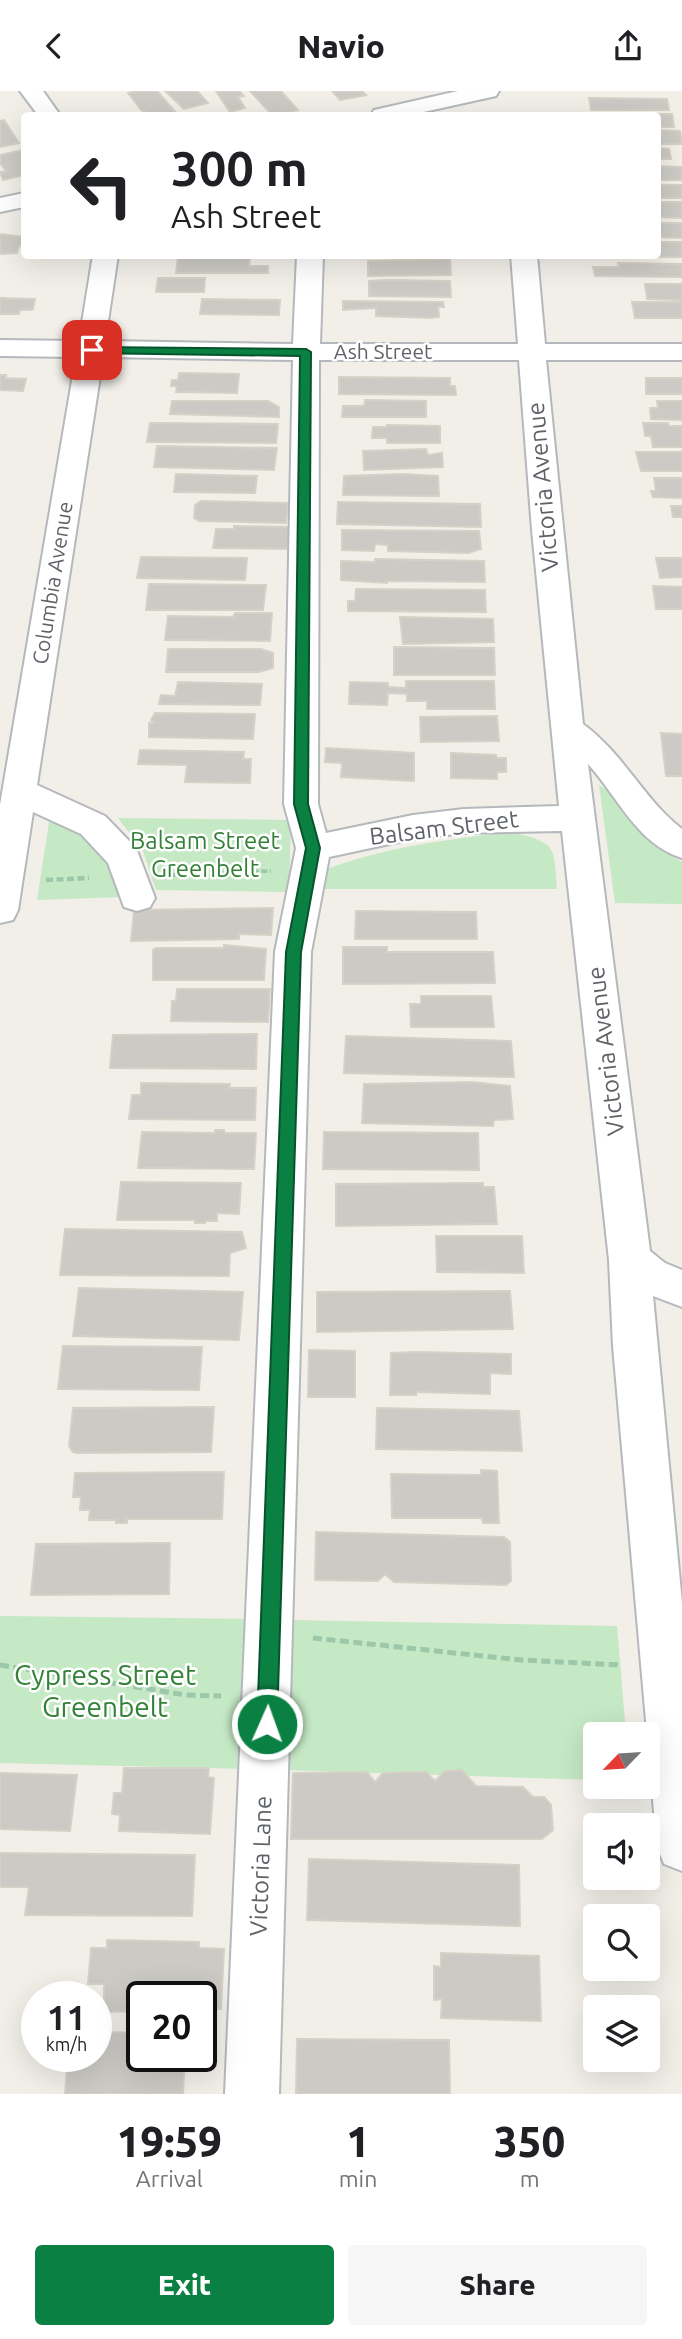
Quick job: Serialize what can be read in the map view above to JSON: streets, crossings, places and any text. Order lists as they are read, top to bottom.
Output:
{
  "streets": {
    "street": [
      "Ash Street",
      "Victoria Avenue",
      "Columbia Avenue",
      "Balsam Street",
      "Victoria Lane"
    ]
  },
  "crossings": [
    ["Ash Street", "Victoria Avenue"],
    ["Ash Street", "Columbia Avenue"],
    ["Ash Street", "Victoria Lane"],
    ["Victoria Avenue", "Balsam Street"],
    ["Balsam Street", "Victoria Lane"]
  ],
  "parks": ["Balsam Street Greenbelt", "Cypress Street Greenbelt"],
  "north": "bottom left",
  "page": {
    "header": "Navio",
    "turn": ["300 m", "Ash Street"],
    "speed": "11 km/h",
    "limit": "20",
    "eta": [
      "19:59",
      "Arrival",
      "1",
      "min",
      "350",
      "m"
    ],
    "buttons": ["Exit", "Share"]
  }
}
